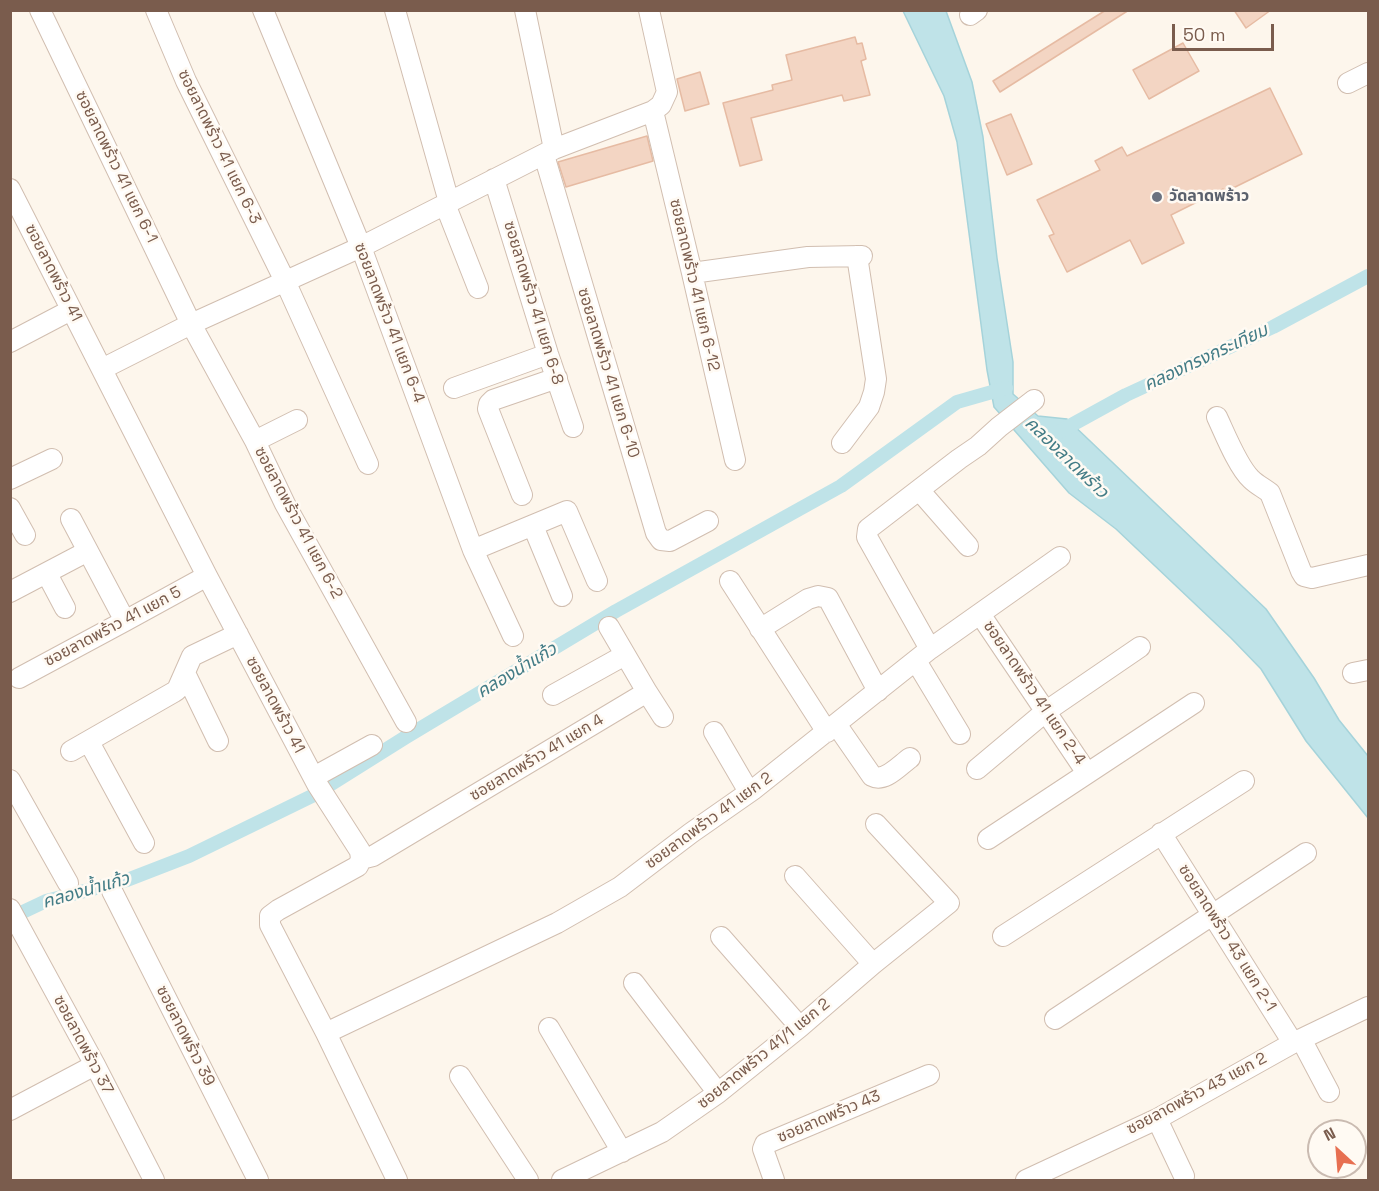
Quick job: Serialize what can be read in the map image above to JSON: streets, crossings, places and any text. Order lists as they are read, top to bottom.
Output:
{
  "streets": {
    "street": [
      "ซอยลาดพร้าว 41 แยก 6-3",
      "ซอยลาดพร้าว 41 แยก 6-1",
      "ซอยลาดพร้าว 41",
      "ซอยลาดพร้าว 41 แยก 6-12",
      "ซอยลาดพร้าว 41 แยก 6-8",
      "ซอยลาดพร้าว 41 แยก 6-4",
      "ซอยลาดพร้าว 41 แยก 6-10",
      "ซอยลาดพร้าว 41 แยก 6-2",
      "ซอยลาดพร้าว 41 แยก 5",
      "ซอยลาดพร้าว 41 แยก 2-4",
      "ซอยลาดพร้าว 41 แยก 4",
      "ซอยลาดพร้าว 41 แยก 2",
      "ซอยลาดพร้าว 43 แยก 2-1",
      "ซอยลาดพร้าว 39",
      "ซอยลาดพร้าว 37",
      "ซอยลาดพร้าว 41/1 แยก 2",
      "ซอยลาดพร้าว 43 แยก 2",
      "ซอยลาดพร้าว 43"
    ]
  },
  "crossings": [
    ["ซอยลาดพร้าว 41 แยก 6-1", "ซอยลาดพร้าว 41 แยก 6-2"],
    ["ซอยลาดพร้าว 41", "ซอยลาดพร้าว 41 แยก 5"],
    ["ซอยลาดพร้าว 41", "ซอยลาดพร้าว 41 แยก 4"],
    ["ซอยลาดพร้าว 41 แยก 2-4", "ซอยลาดพร้าว 41 แยก 2"],
    ["ซอยลาดพร้าว 43 แยก 2-1", "ซอยลาดพร้าว 43 แยก 2"]
  ],
  "water": ["คลองทรงกระเทียม", "คลองลาดพร้าว", "คลองน้ำแก้ว"],
  "places": ["วัดลาดพร้าว"],
  "scale_bar": "50 m",
  "north": "top left"
}
